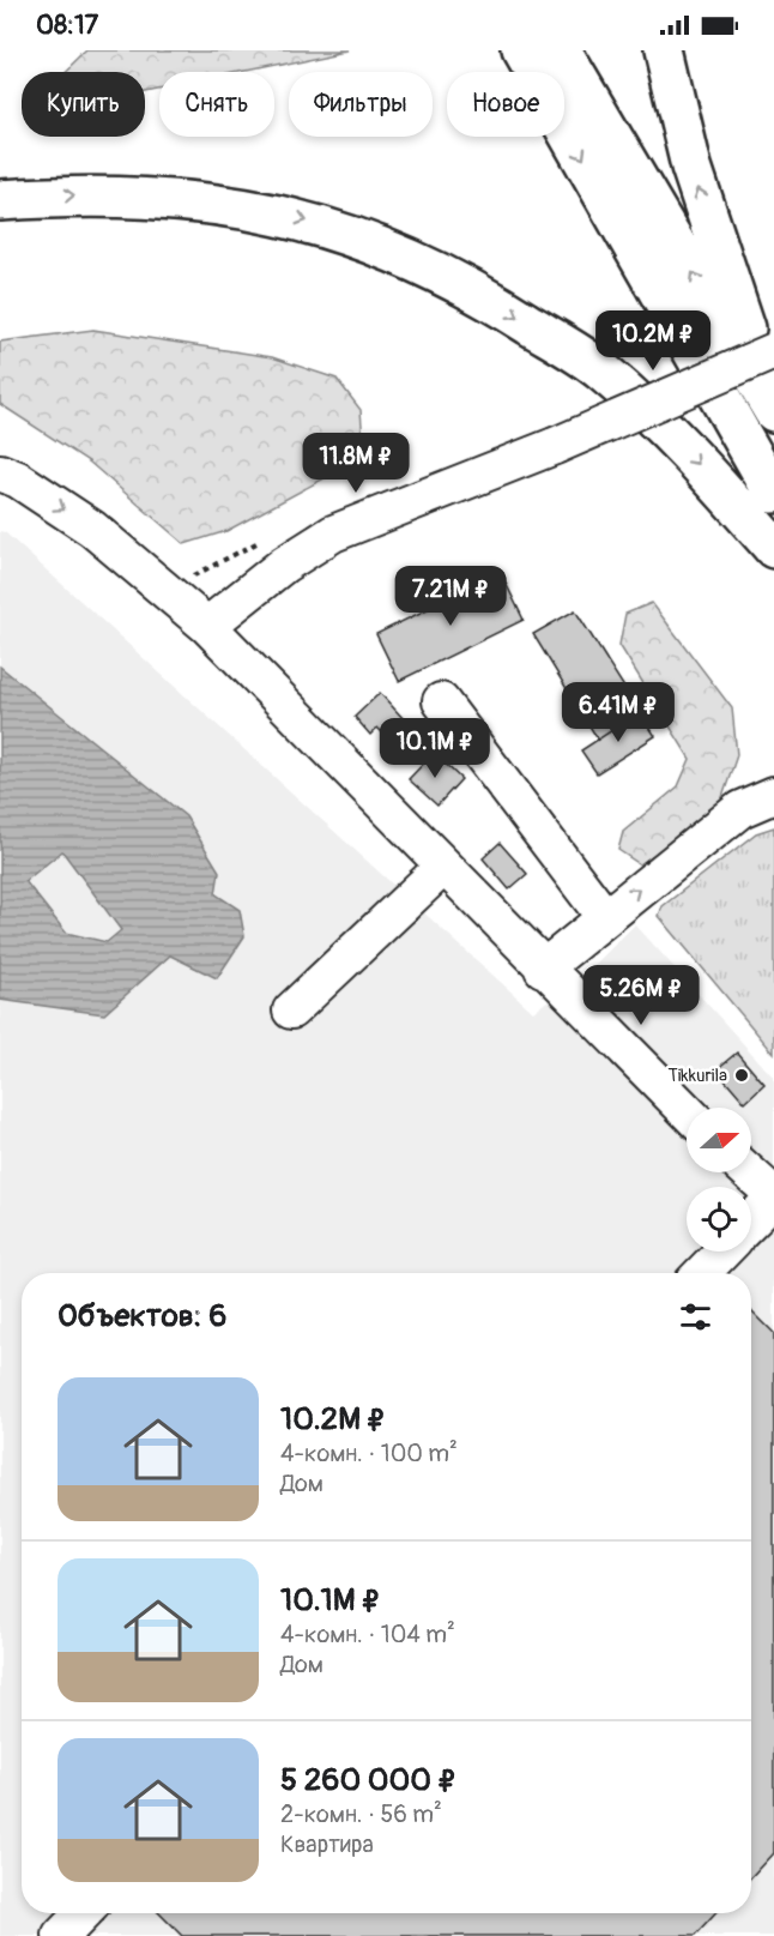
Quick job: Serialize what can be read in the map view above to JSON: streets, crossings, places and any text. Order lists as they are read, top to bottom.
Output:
{
  "places": ["Tikkurila"],
  "north": "right",
  "page": {
    "status": "08:17",
    "chip": [
      "Купить",
      "Снять",
      "Фильтры",
      "Новое"
    ],
    "price": [
      "10.2M ₽",
      "11.8M ₽",
      "7.21M ₽",
      "6.41M ₽",
      "10.1M ₽",
      "5.26M ₽"
    ],
    "heading": "Объектов: 6",
    "list": [
      {
        "name": "10.2M ₽",
        "note": "4-комн. · 100 m² · Дом"
      },
      {
        "name": "10.1M ₽",
        "note": "4-комн. · 104 m² · Дом"
      },
      {
        "name": "5 260 000 ₽",
        "note": "2-комн. · 56 m² · Квартира"
      }
    ]
  }
}
